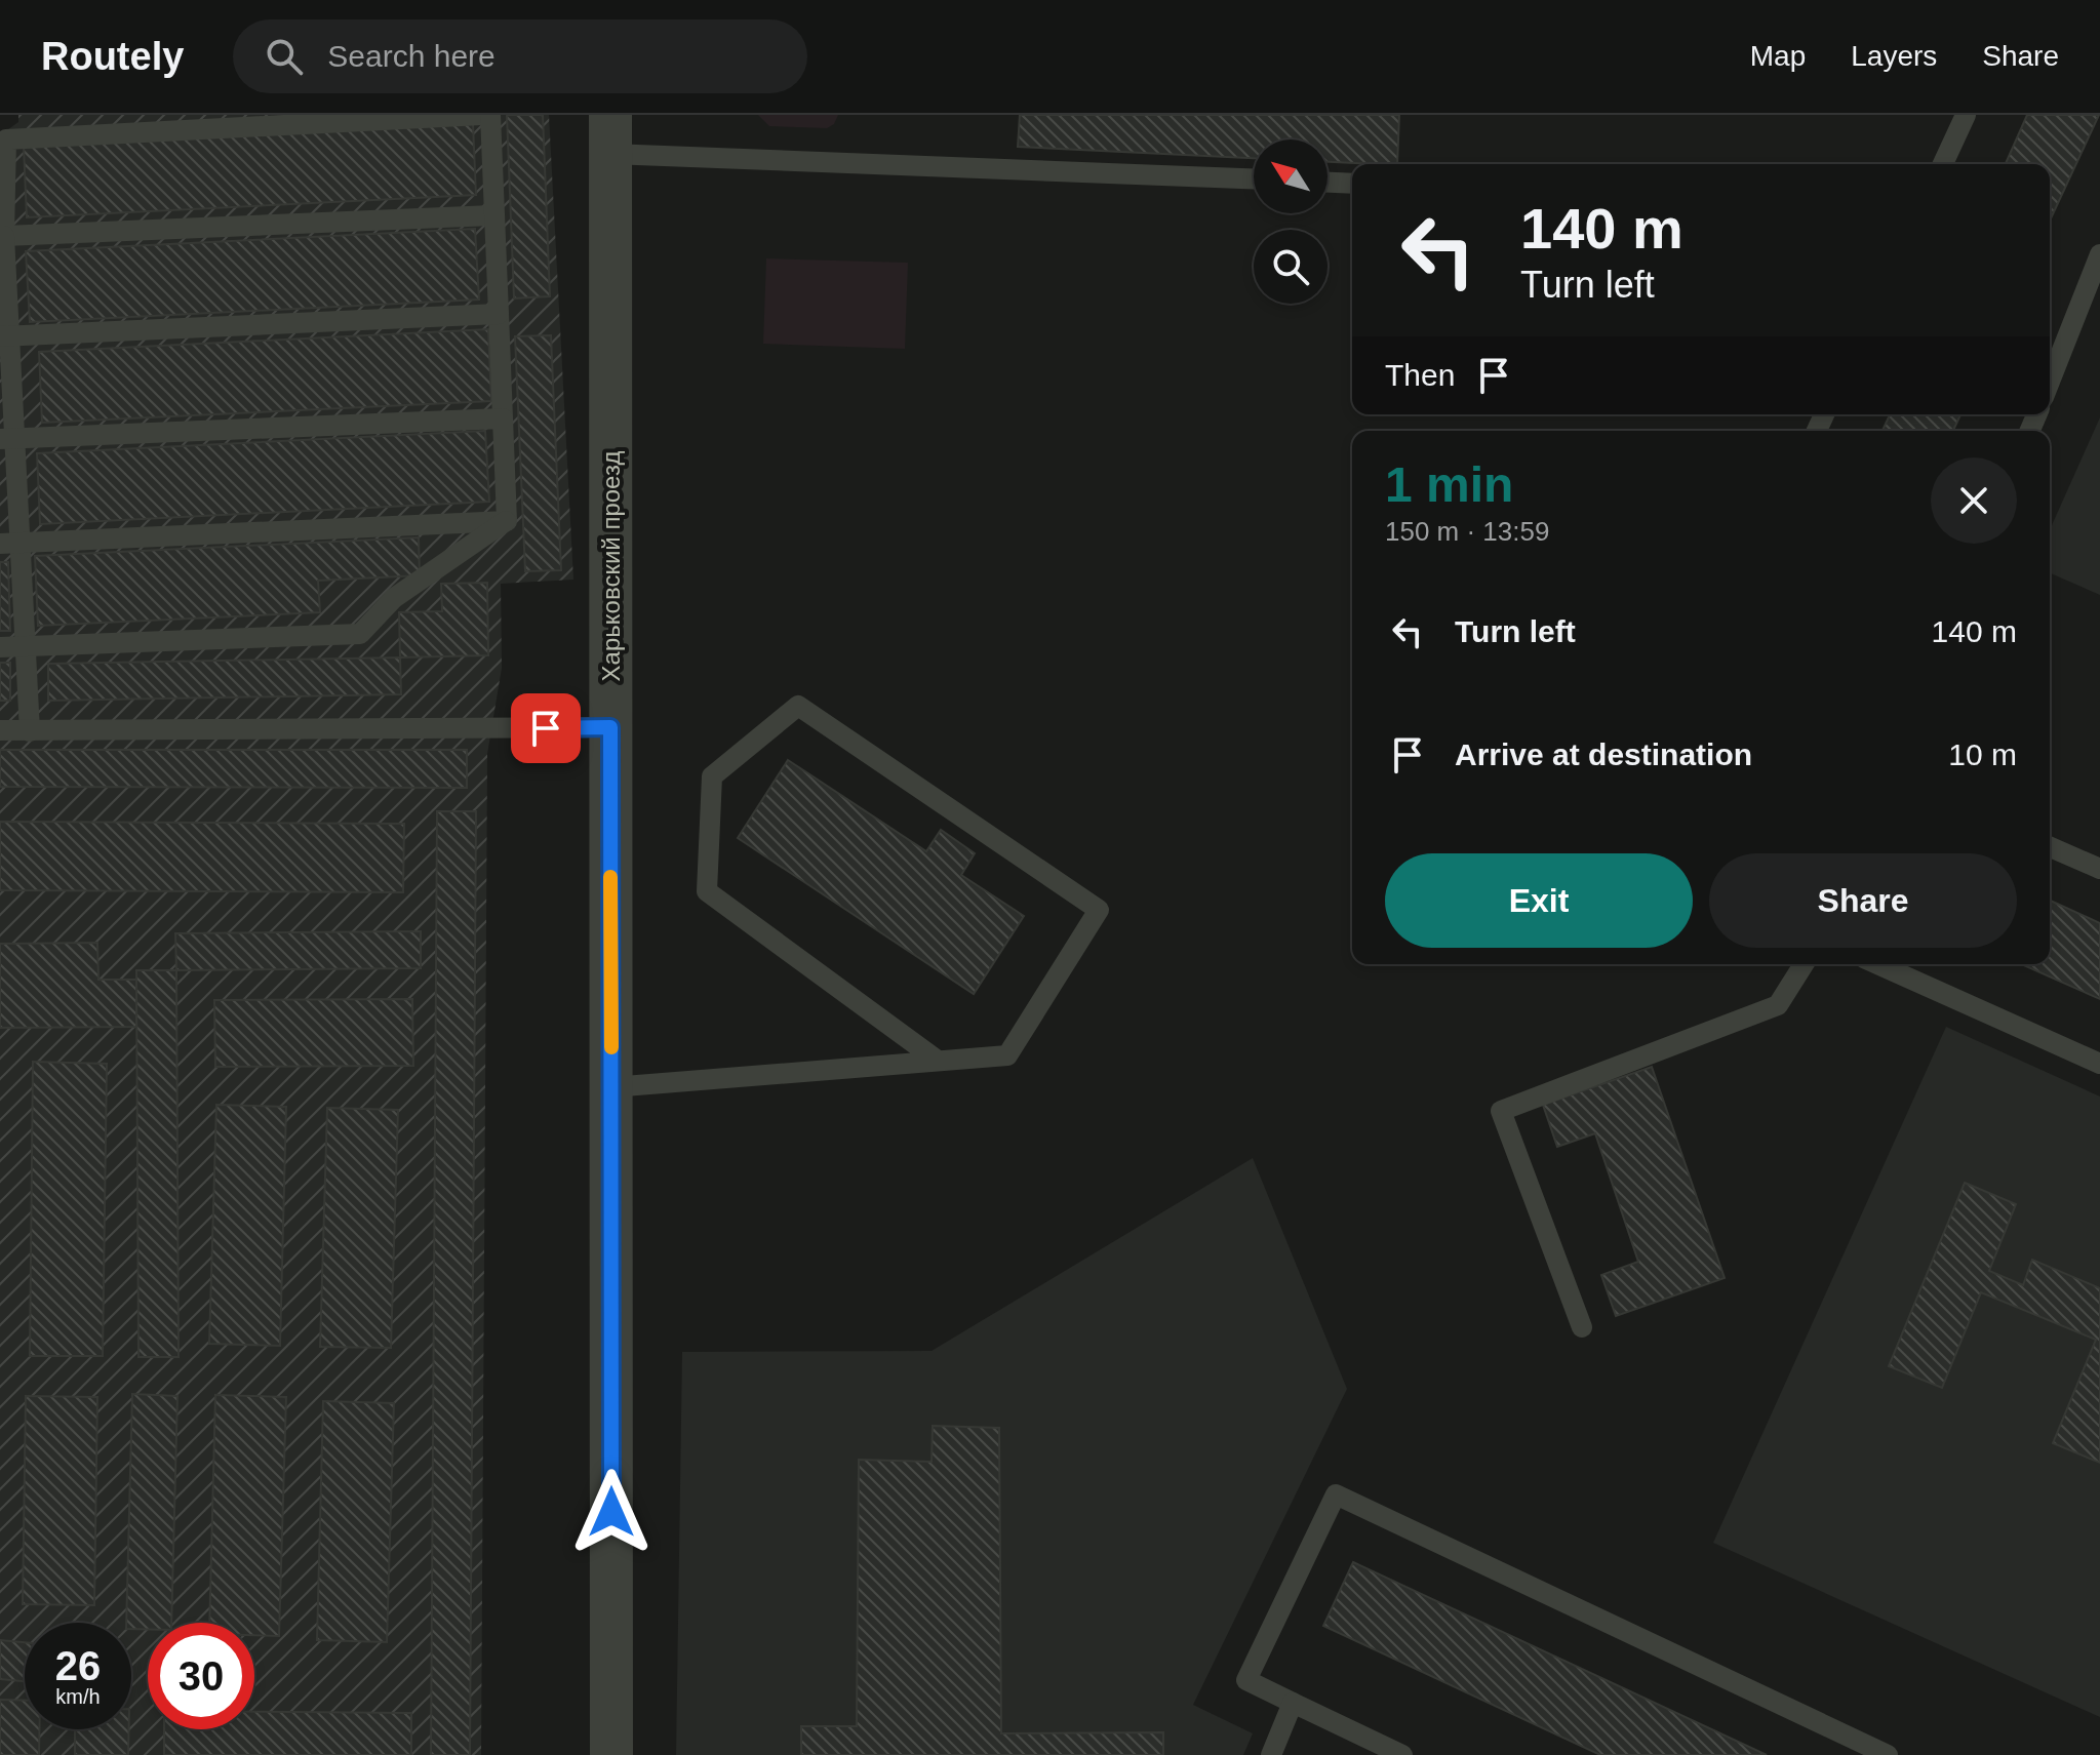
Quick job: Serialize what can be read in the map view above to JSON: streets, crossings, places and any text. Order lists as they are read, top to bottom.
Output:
{
  "streets": {
    "street": ["Харьковский проезд"]
  },
  "north": "top left",
  "page": {
    "header": "Routely",
    "search": "Search here",
    "nav": ["Map", "Layers", "Share"],
    "turn": ["140 m", "Turn left"],
    "then": "Then",
    "heading": ["1 min", "150 m · 13:59"],
    "list": [
      {
        "name": "Turn left",
        "value": "140 m"
      },
      {
        "name": "Arrive at destination",
        "value": "10 m"
      }
    ],
    "buttons": ["Exit", "Share"],
    "speed": "26 km/h",
    "limit": "30"
  }
}
